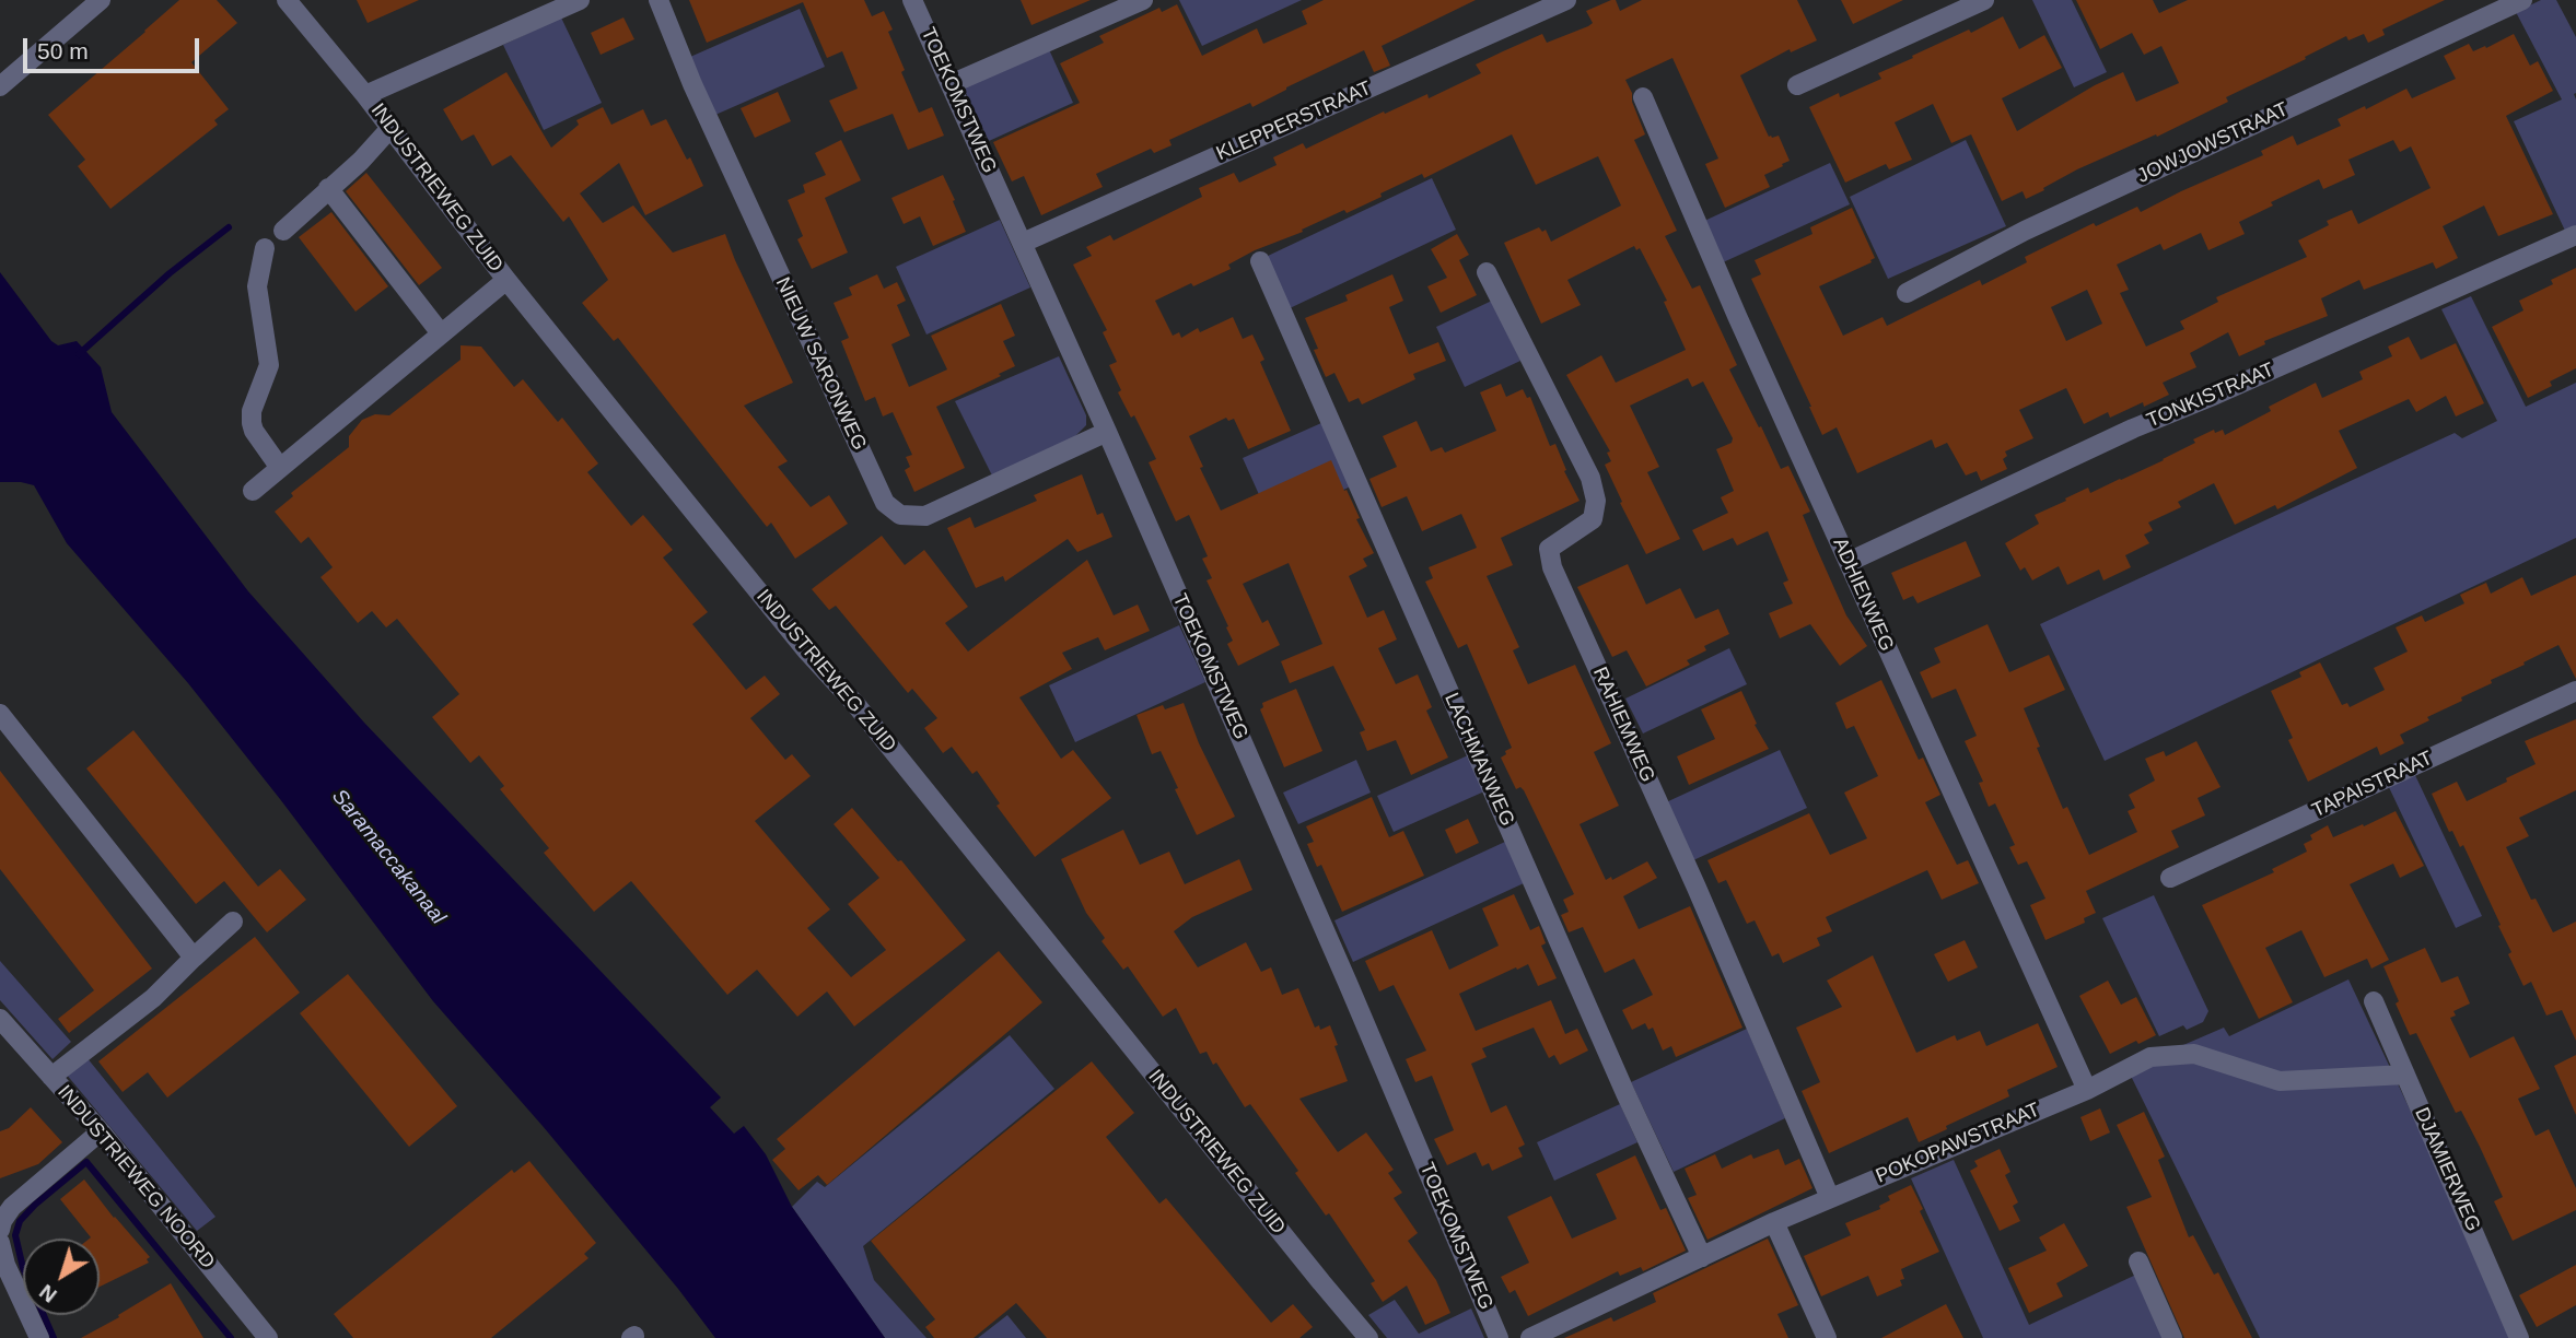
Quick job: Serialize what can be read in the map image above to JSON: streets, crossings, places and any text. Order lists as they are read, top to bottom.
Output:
{
  "streets": {
    "street": [
      "TOEKOMSTWEG",
      "KLEPPERSTRAAT",
      "JOWJOWSTRAAT",
      "INDUSTRIEWEG ZUID",
      "NIEUW SARONWEG",
      "TONKISTRAAT",
      "ADHIENWEG",
      "RAHIEMWEG",
      "LACHMANWEG",
      "TAPAISTRAAT",
      "POKOPAWSTRAAT",
      "DJAMIERWEG",
      "INDUSTRIEWEG NOORD"
    ]
  },
  "crossings": [
    ["TOEKOMSTWEG", "KLEPPERSTRAAT"],
    ["TOEKOMSTWEG", "NIEUW SARONWEG"],
    ["TONKISTRAAT", "ADHIENWEG"],
    ["ADHIENWEG", "POKOPAWSTRAAT"],
    ["RAHIEMWEG", "POKOPAWSTRAAT"],
    ["LACHMANWEG", "POKOPAWSTRAAT"],
    ["POKOPAWSTRAAT", "DJAMIERWEG"]
  ],
  "water": ["Saramaccakanaal"],
  "scale_bar": "50 m",
  "north": "bottom left"
}
